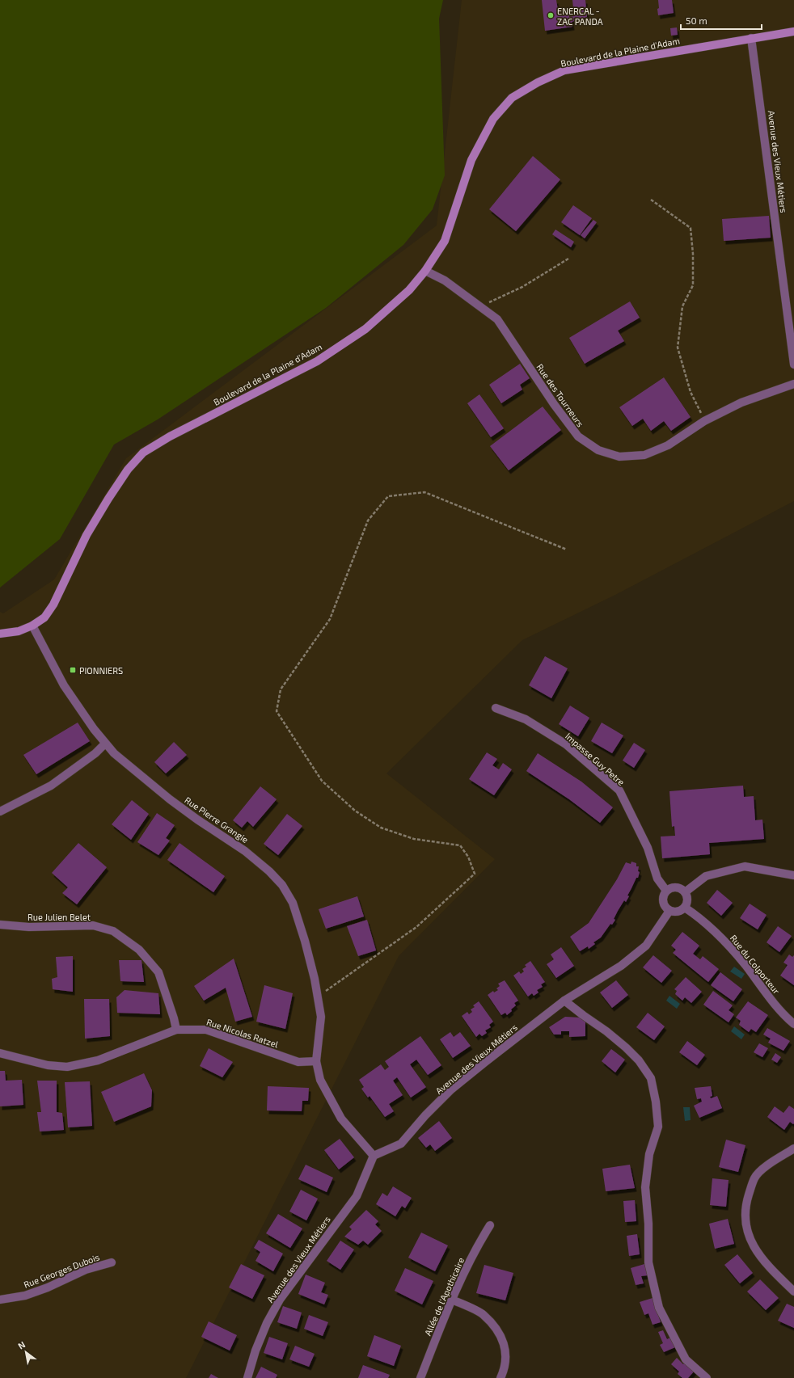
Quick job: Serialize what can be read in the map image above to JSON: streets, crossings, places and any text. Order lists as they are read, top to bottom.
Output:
{
  "streets": {
    "street": [
      "Boulevard de la Plaine d'Adam",
      "Avenue des Vieux Métiers",
      "Rue des Tourneurs",
      "Impasse Guy Petre",
      "Rue Pierre Grangie",
      "Rue Julien Belet",
      "Rue du Colporteur",
      "Rue Nicolas Ratzel",
      "Rue Georges Dubois",
      "Allée de l'Apothicaire"
    ]
  },
  "crossings": [
    ["Boulevard de la Plaine d'Adam", "Avenue des Vieux Métiers"],
    ["Boulevard de la Plaine d'Adam", "Rue des Tourneurs"],
    ["Boulevard de la Plaine d'Adam", "Rue Pierre Grangie"],
    ["Avenue des Vieux Métiers", "Impasse Guy Petre"],
    ["Avenue des Vieux Métiers", "Rue du Colporteur"],
    ["Impasse Guy Petre", "Rue du Colporteur"],
    ["Rue Pierre Grangie", "Rue Nicolas Ratzel"],
    ["Rue Julien Belet", "Rue Nicolas Ratzel"]
  ],
  "places": {
    "other": ["ENERCAL - ZAC PANDA"],
    "transit": ["PIONNIERS"]
  },
  "scale_bar": "50 m",
  "north": "top left"
}
